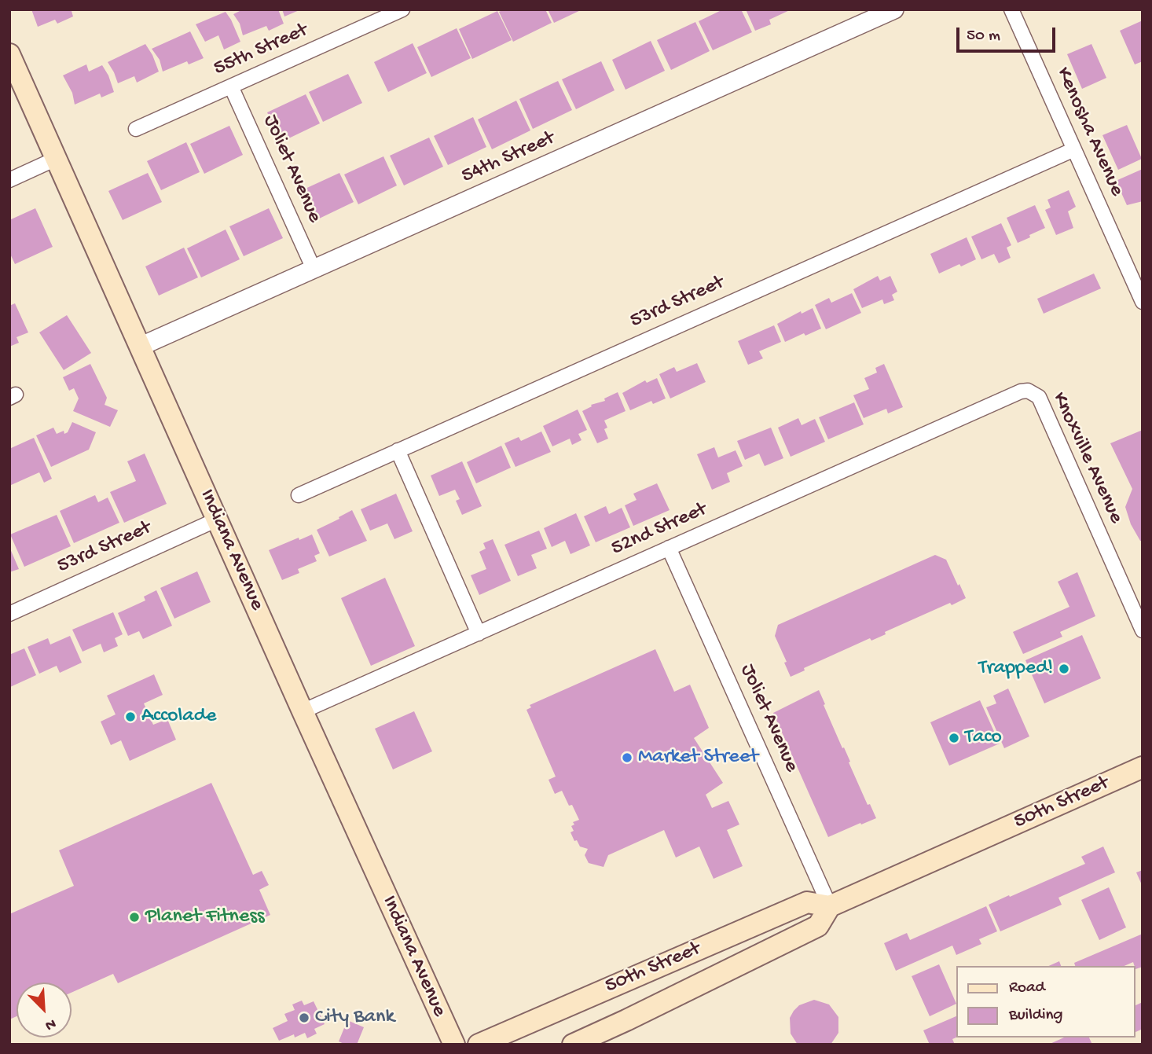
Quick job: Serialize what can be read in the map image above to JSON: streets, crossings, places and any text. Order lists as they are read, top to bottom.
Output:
{
  "streets": {
    "main road": ["Indiana Avenue", "50th Street"],
    "street": [
      "55th Street",
      "Kenosha Avenue",
      "54th Street",
      "Joliet Avenue",
      "53rd Street",
      "Knoxville Avenue",
      "52nd Street"
    ]
  },
  "crossings": [
    ["55th Street", "Joliet Avenue"],
    ["Kenosha Avenue", "53rd Street"],
    ["54th Street", "Joliet Avenue"],
    ["54th Street", "Indiana Avenue"],
    ["Joliet Avenue", "52nd Street"],
    ["Joliet Avenue", "50th Street"],
    ["53rd Street", "Indiana Avenue"],
    ["Knoxville Avenue", "52nd Street"],
    ["52nd Street", "Indiana Avenue"]
  ],
  "places": [
    "Trapped!",
    "Accolade",
    "Taco",
    "Market Street",
    "Planet Fitness",
    "City Bank"
  ],
  "legend": ["Road", "Building"],
  "scale_bar": "50 m",
  "north": "bottom right"
}
